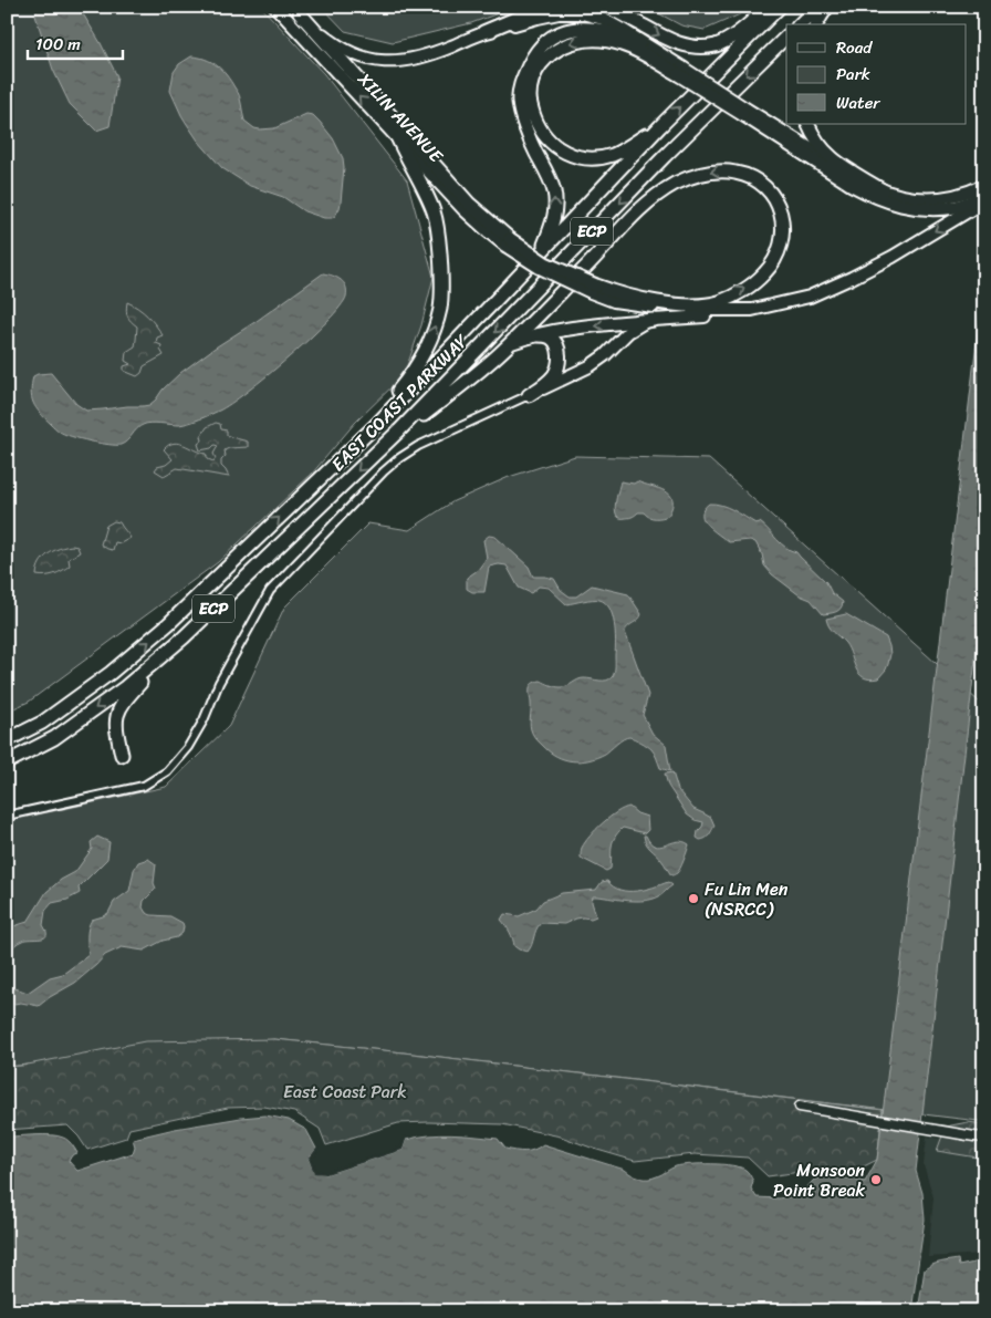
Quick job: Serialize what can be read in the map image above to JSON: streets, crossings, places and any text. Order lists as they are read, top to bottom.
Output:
{
  "streets": {
    "highway": ["ECP", "EAST COAST PARKWAY"],
    "main road": ["XILIN AVENUE"]
  },
  "one_way": ["XILIN AVENUE"],
  "parks": ["East Coast Park"],
  "places": ["Fu Lin Men (NSRCC)", "Monsoon Point Break"],
  "legend": ["Road", "Park", "Water"],
  "scale_bar": "100 m"
}
